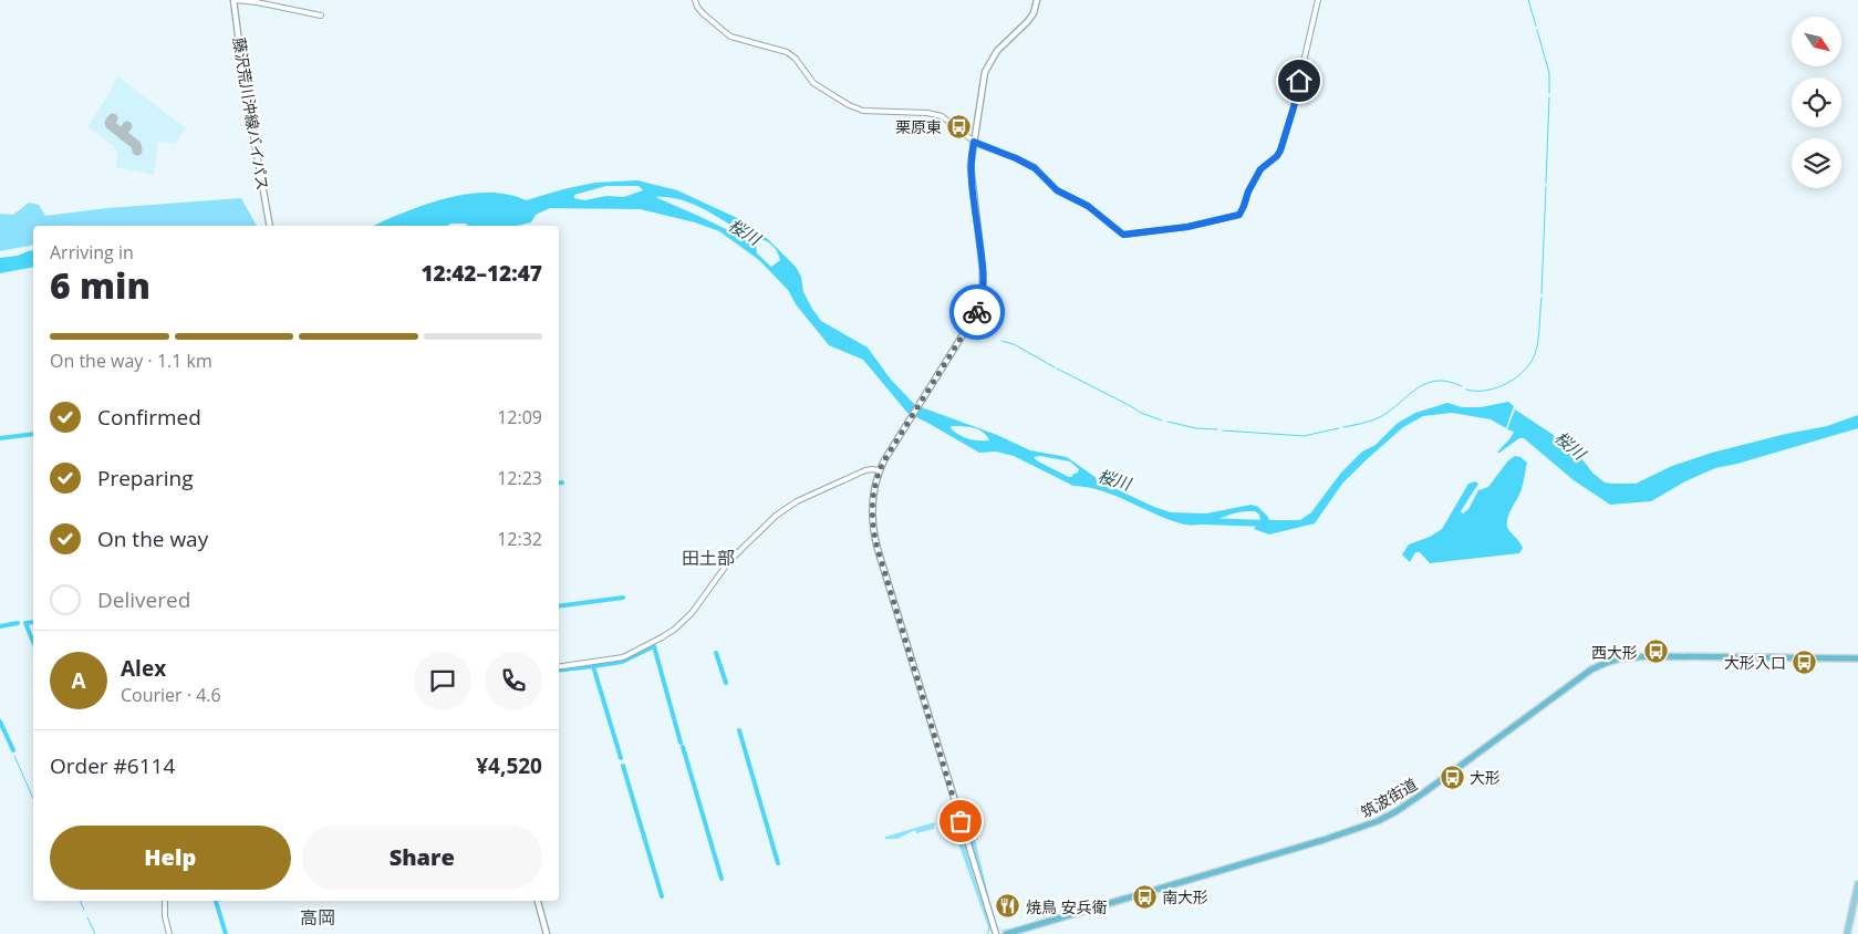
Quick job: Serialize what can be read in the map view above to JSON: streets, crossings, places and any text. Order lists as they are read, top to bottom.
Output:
{
  "streets": {
    "highway": ["筑波街道"],
    "main road": ["藤沢荒川沖線バイパス"]
  },
  "districts": ["田土部", "高岡"],
  "water": ["桜川"],
  "places": {
    "bus stop": [
      "栗原東",
      "西大形",
      "大形入口",
      "大形",
      "南大形"
    ],
    "restaurant": ["焼鳥 安兵衛"]
  },
  "north": "bottom right",
  "page": {
    "heading": ["6 min", "Arriving in", "12:42–12:47"],
    "panel": [
      "Alex",
      "Courier · 4.6",
      "Order #6114",
      "¥4,520"
    ],
    "bar": "On the way · 1.1 km",
    "list": [
      ["Confirmed", "12:09"],
      ["Preparing", "12:23"],
      ["On the way", "12:32"],
      "Delivered"
    ],
    "round": "A",
    "buttons": ["Help", "Share"]
  }
}
